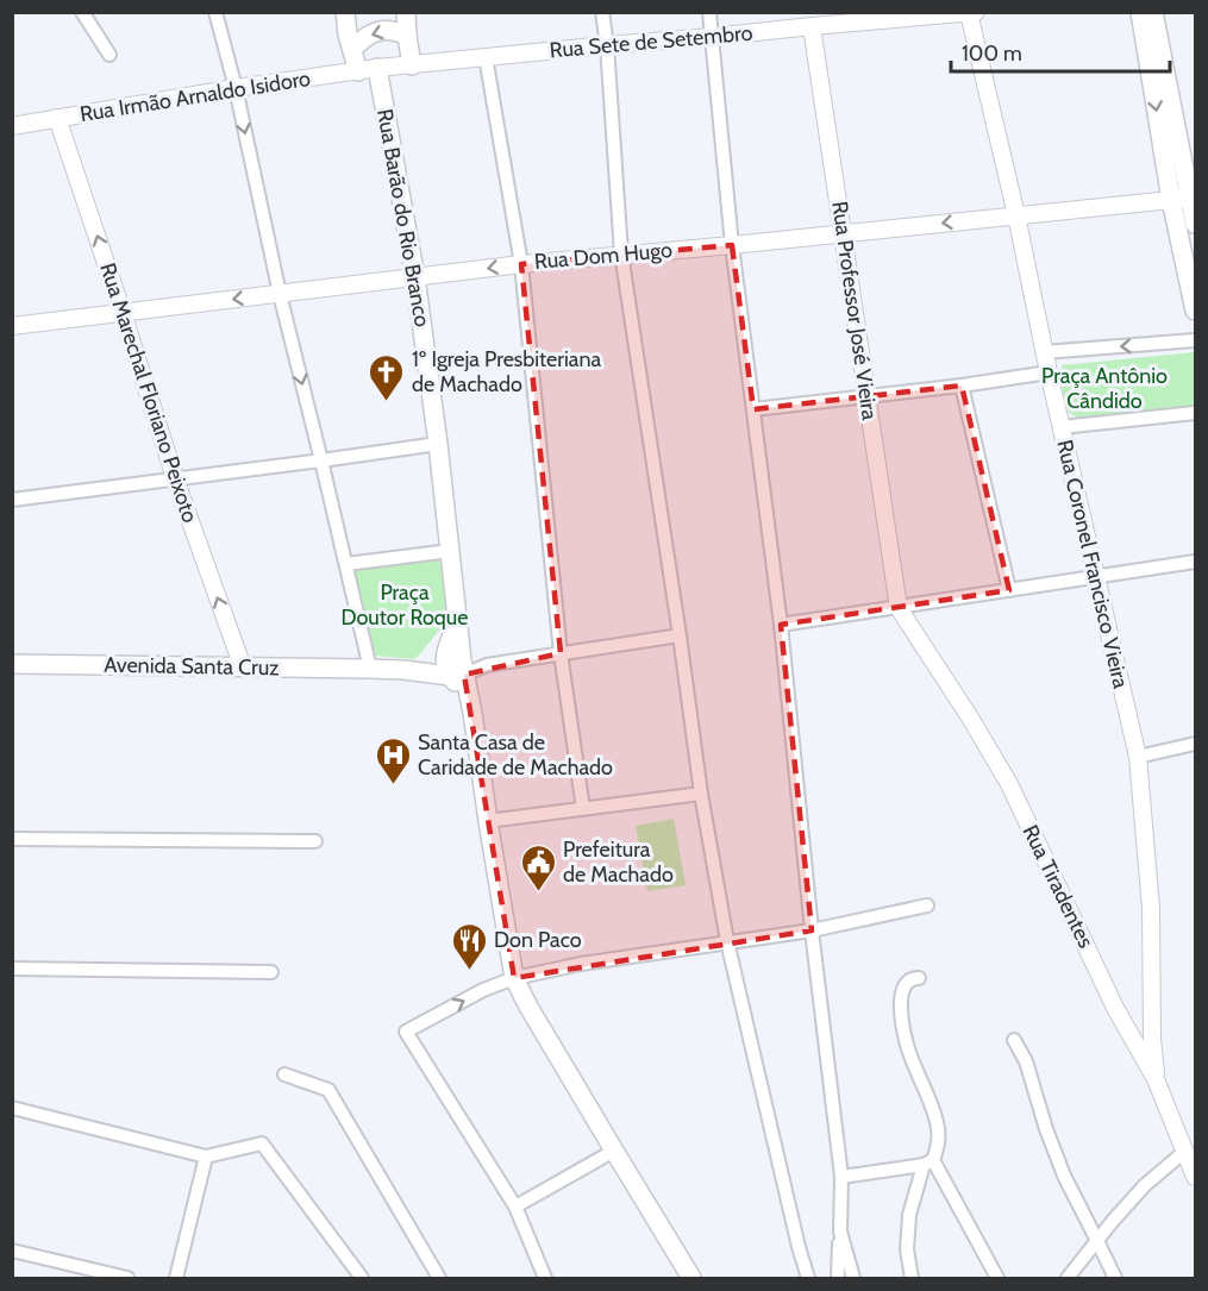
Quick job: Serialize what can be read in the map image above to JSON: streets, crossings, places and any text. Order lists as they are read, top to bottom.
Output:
{
  "streets": {
    "main road": ["Rua Barão do Rio Branco", "Avenida Santa Cruz"],
    "street": [
      "Rua Sete de Setembro",
      "Rua Irmão Arnaldo Isidoro",
      "Rua Dom Hugo",
      "Rua Professor José Vieira",
      "Rua Marechal Floriano Peixoto",
      "Rua Coronel Francisco Vieira",
      "Rua Tiradentes"
    ]
  },
  "crossings": [
    ["Rua Sete de Setembro", "Rua Irmão Arnaldo Isidoro"],
    ["Rua Sete de Setembro", "Rua Barão do Rio Branco"],
    ["Rua Sete de Setembro", "Rua Professor José Vieira"],
    ["Rua Sete de Setembro", "Rua Coronel Francisco Vieira"],
    ["Rua Irmão Arnaldo Isidoro", "Rua Barão do Rio Branco"],
    ["Rua Irmão Arnaldo Isidoro", "Rua Marechal Floriano Peixoto"],
    ["Rua Barão do Rio Branco", "Rua Dom Hugo"],
    ["Rua Dom Hugo", "Rua Professor José Vieira"],
    ["Rua Dom Hugo", "Rua Marechal Floriano Peixoto"],
    ["Rua Dom Hugo", "Rua Coronel Francisco Vieira"],
    ["Rua Professor José Vieira", "Rua Tiradentes"],
    ["Rua Marechal Floriano Peixoto", "Avenida Santa Cruz"],
    ["Rua Coronel Francisco Vieira", "Rua Tiradentes"]
  ],
  "one_way": ["Rua Dom Hugo"],
  "parks": ["Praça Antônio Cândido", "Praça Doutor Roque"],
  "places": {
    "church": ["1º Igreja Presbiteriana de Machado"],
    "hospital": ["Santa Casa de Caridade de Machado"],
    "public building": ["Prefeitura de Machado"],
    "restaurant": ["Don Paco"]
  },
  "scale_bar": "100 m"
}
